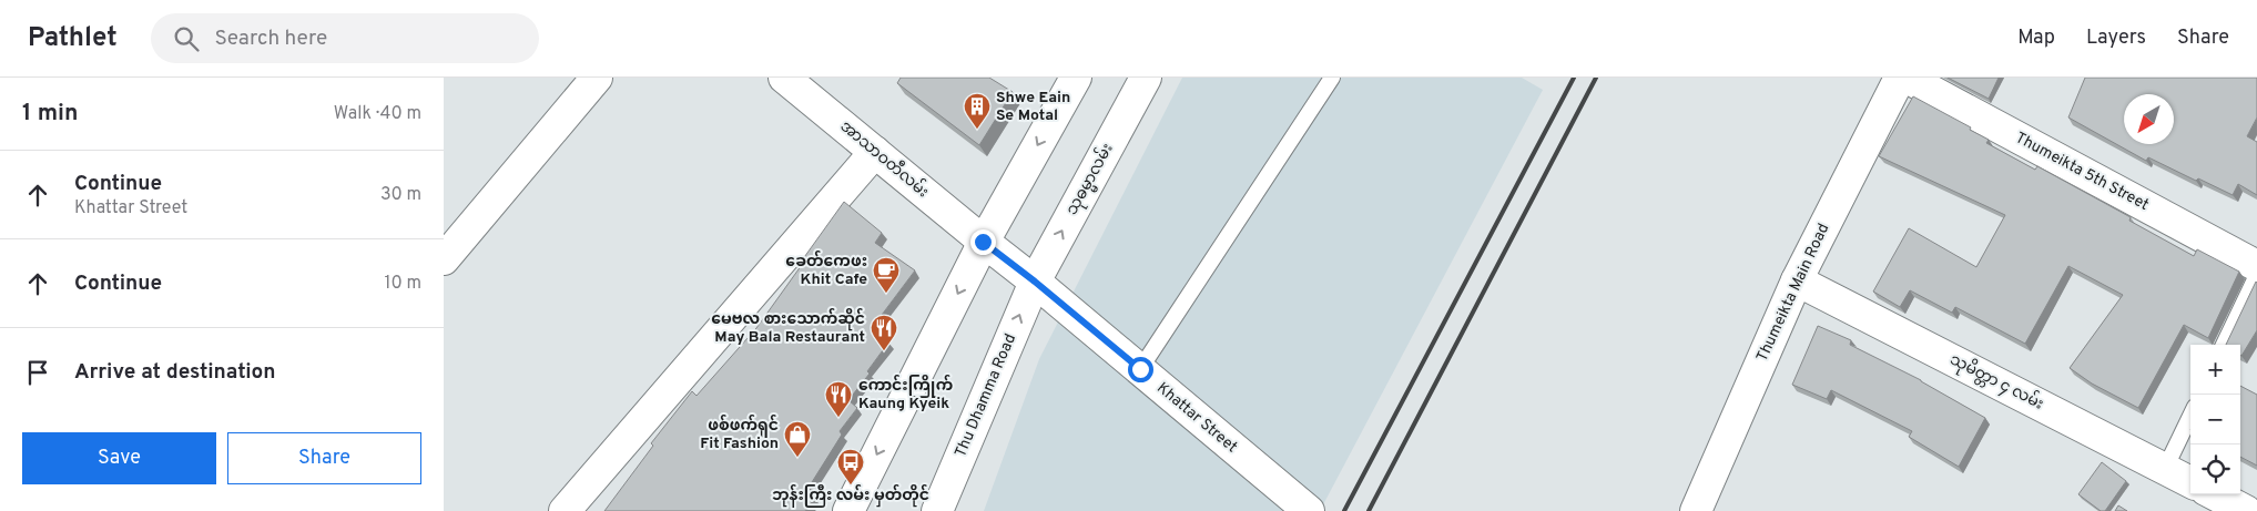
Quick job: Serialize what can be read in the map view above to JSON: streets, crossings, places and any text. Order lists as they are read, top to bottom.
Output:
{
  "streets": {
    "street": [
      "အာသာဝတီလမ်း",
      "Thumeikta 5th Street",
      "သုဓမ္မာလမ်း",
      "Thumeikta Main Road",
      "သုမိတ္တာ ၄ လမ်း",
      "Thu Dhamma Road",
      "Khattar Street"
    ]
  },
  "crossings": [
    ["အာသာဝတီလမ်း", "သုဓမ္မာလမ်း"],
    ["အာသာဝတီလမ်း", "Thu Dhamma Road"],
    ["အာသာဝတီလမ်း", "Khattar Street"],
    ["သုဓမ္မာလမ်း", "Thu Dhamma Road"],
    ["သုဓမ္မာလမ်း", "Khattar Street"],
    ["Thumeikta Main Road", "သုမိတ္တာ ၄ လမ်း"],
    ["Thu Dhamma Road", "Khattar Street"]
  ],
  "places": {
    "building": ["Shwe Eain Se Motal"],
    "cafe": ["ခေတ်ကေဖး Khit Cafe"],
    "restaurant": ["မေဗလ စားသောက်ဆိုင် May Bala Restaurant", "ကောင်းကြိုက် Kaung Kyeik"],
    "shop": ["ဖစ်ဖက်ရှင် Fit Fashion"],
    "bus stop": ["ဘုန်းကြီး လမ်း မှတ်တိုင်"]
  },
  "north": "bottom left",
  "page": {
    "header": "Pathlet",
    "search": "Search here",
    "nav": ["Map", "Layers", "Share"],
    "heading": ["1 min", "Walk · 40 m"],
    "list": [
      ["Continue", "Khattar Street", "30 m"],
      ["Continue", "10 m"],
      "Arrive at destination"
    ],
    "map_buttons": ["+", "−"],
    "buttons": ["Save", "Share"]
  }
}
